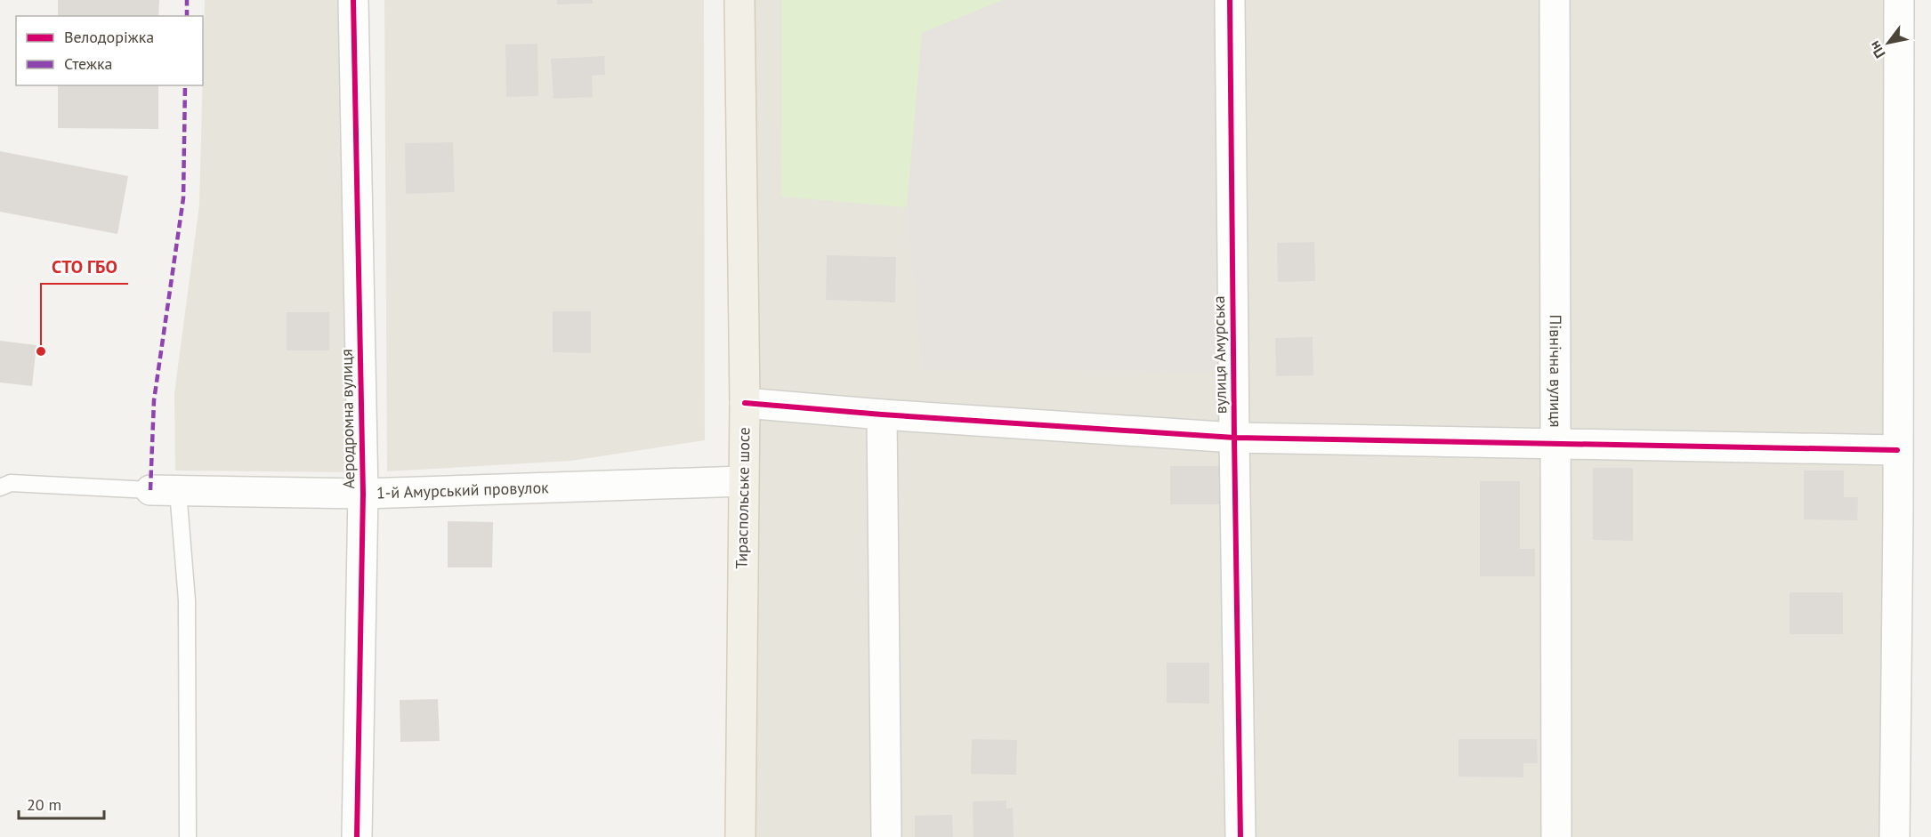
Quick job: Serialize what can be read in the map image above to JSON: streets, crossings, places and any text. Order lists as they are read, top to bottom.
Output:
{
  "streets": {
    "main road": ["Тираспольське шосе"],
    "street": [
      "вулиця Амурська",
      "Північна вулиця",
      "Аеродромна вулиця",
      "1-й Амурський провулок"
    ]
  },
  "crossings": [
    ["Аеродромна вулиця", "1-й Амурський провулок"],
    ["1-й Амурський провулок", "Тираспольське шосе"]
  ],
  "places": ["СТО ГБО"],
  "legend": ["Велодоріжка", "Стежка"],
  "scale_bar": "20 m",
  "north": "bottom left"
}
